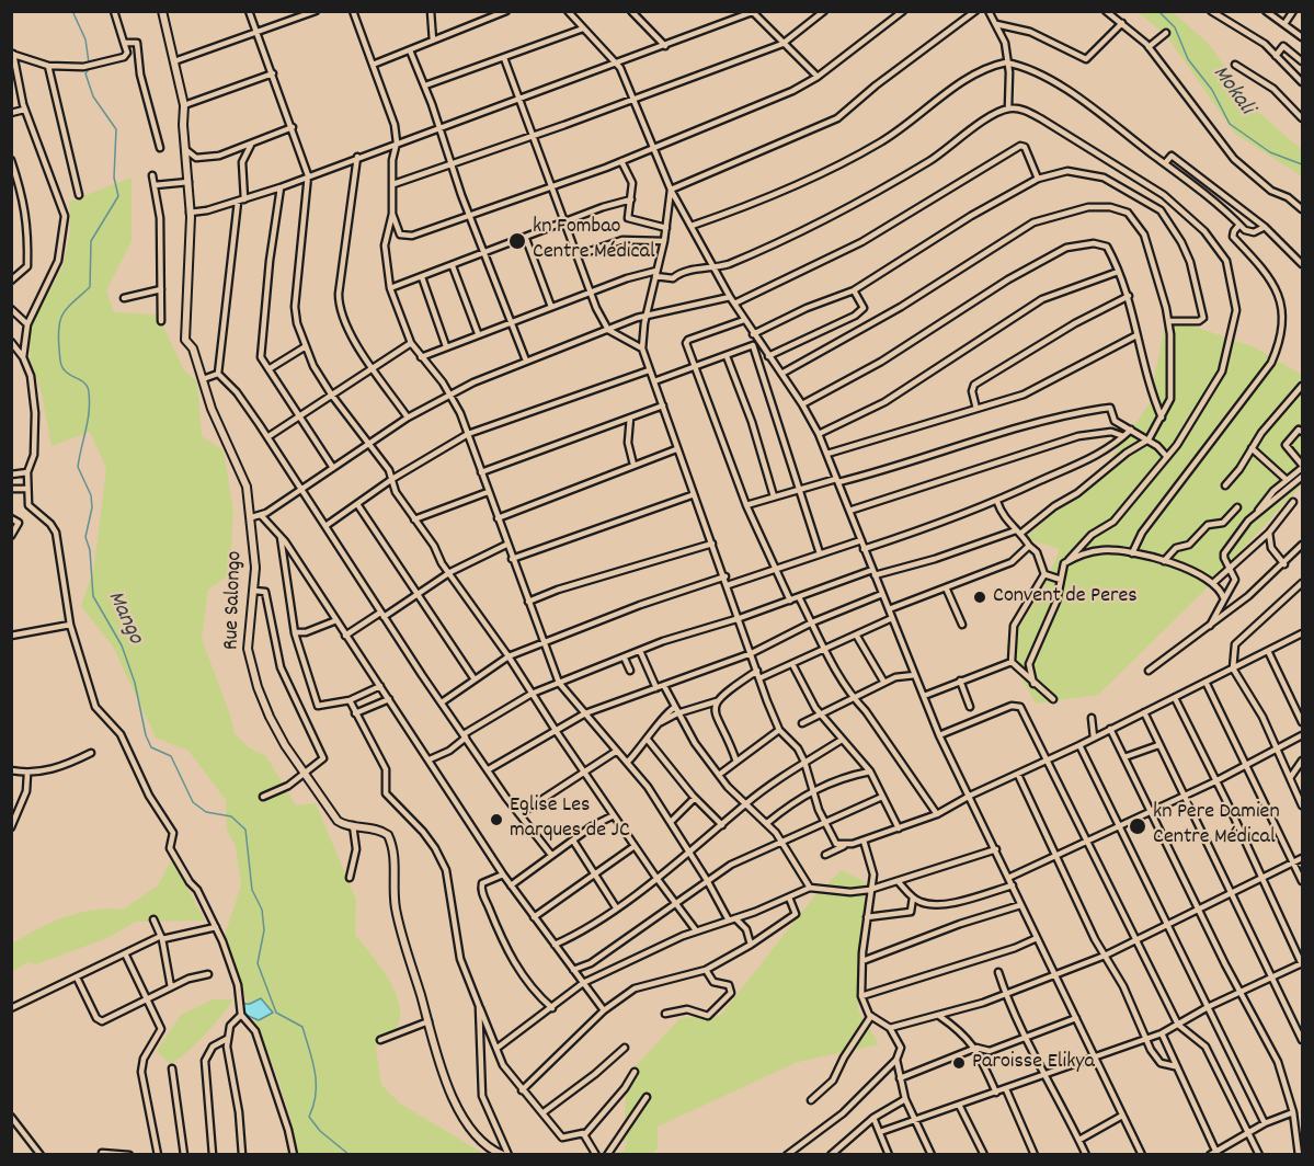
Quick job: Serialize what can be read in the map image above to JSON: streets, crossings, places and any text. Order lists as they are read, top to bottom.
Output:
{
  "streets": {
    "street": ["Rue Salongo"]
  },
  "water": ["Mokali", "Mango"],
  "places": [
    "kn Fombao Centre Médical",
    "Convent de Peres",
    "Eglise Les marques de JC",
    "kn Père Damien Centre Médical",
    "Paroisse Elikya"
  ]
}
